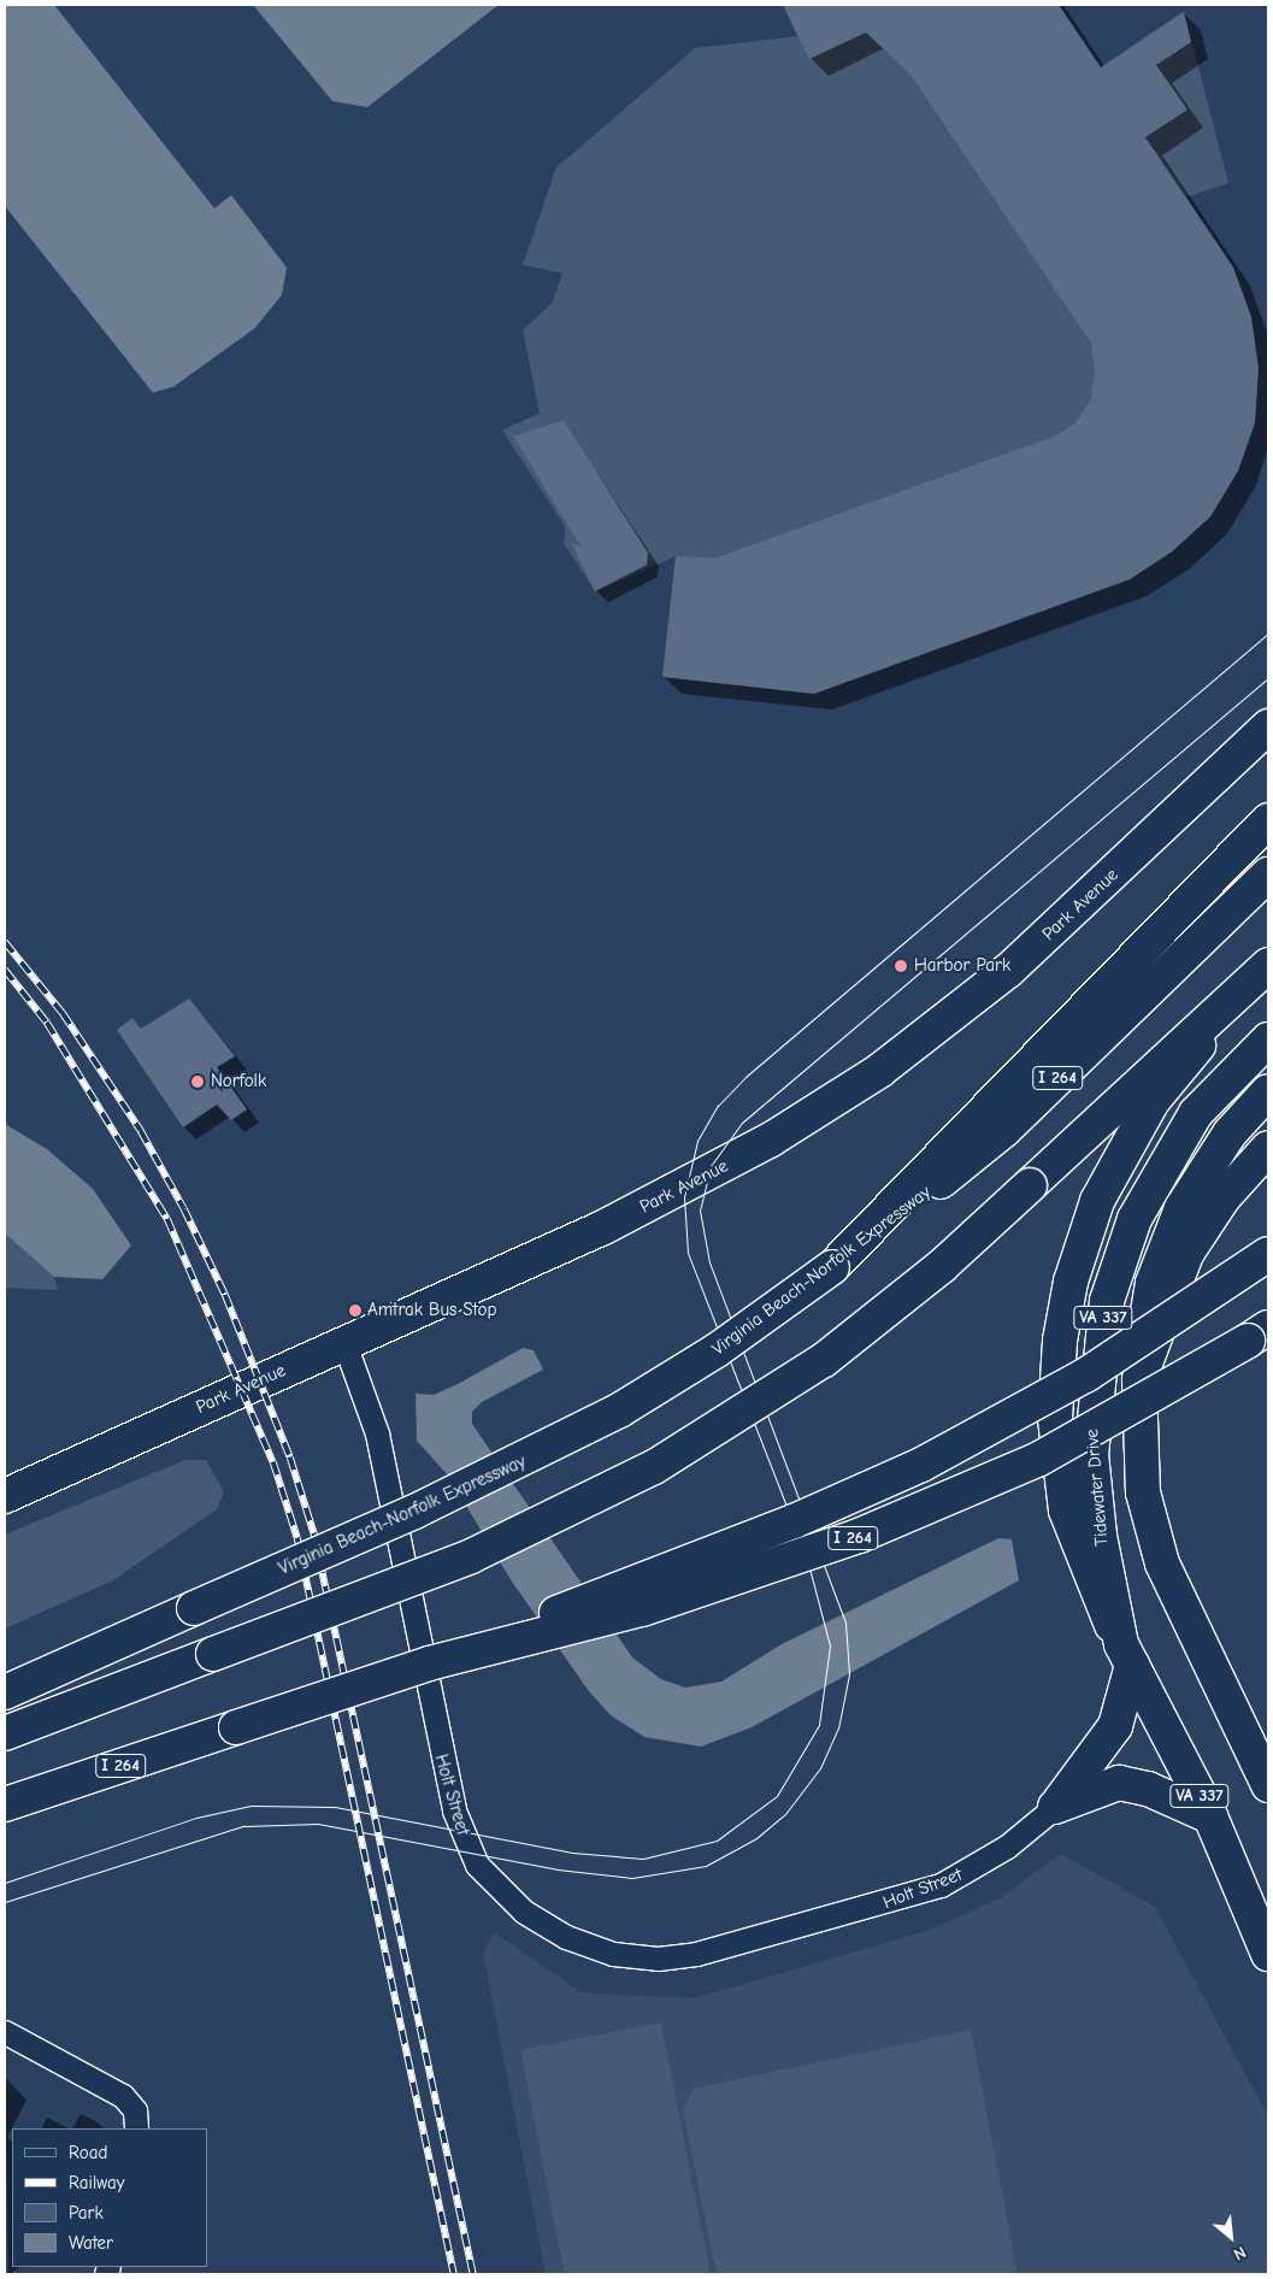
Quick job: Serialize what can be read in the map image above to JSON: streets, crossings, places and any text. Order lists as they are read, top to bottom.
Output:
{
  "streets": {
    "main road": [
      "Park Avenue",
      "I 264",
      "Virginia Beach-Norfolk Expressway",
      "VA 337",
      "Tidewater Drive"
    ],
    "street": ["Holt Street"]
  },
  "crossings": [
    ["Park Avenue", "Holt Street"]
  ],
  "places": ["Harbor Park", "Norfolk", "Amtrak Bus Stop"],
  "legend": [
    "Road",
    "Railway",
    "Park",
    "Water"
  ],
  "north": "bottom right"
}
